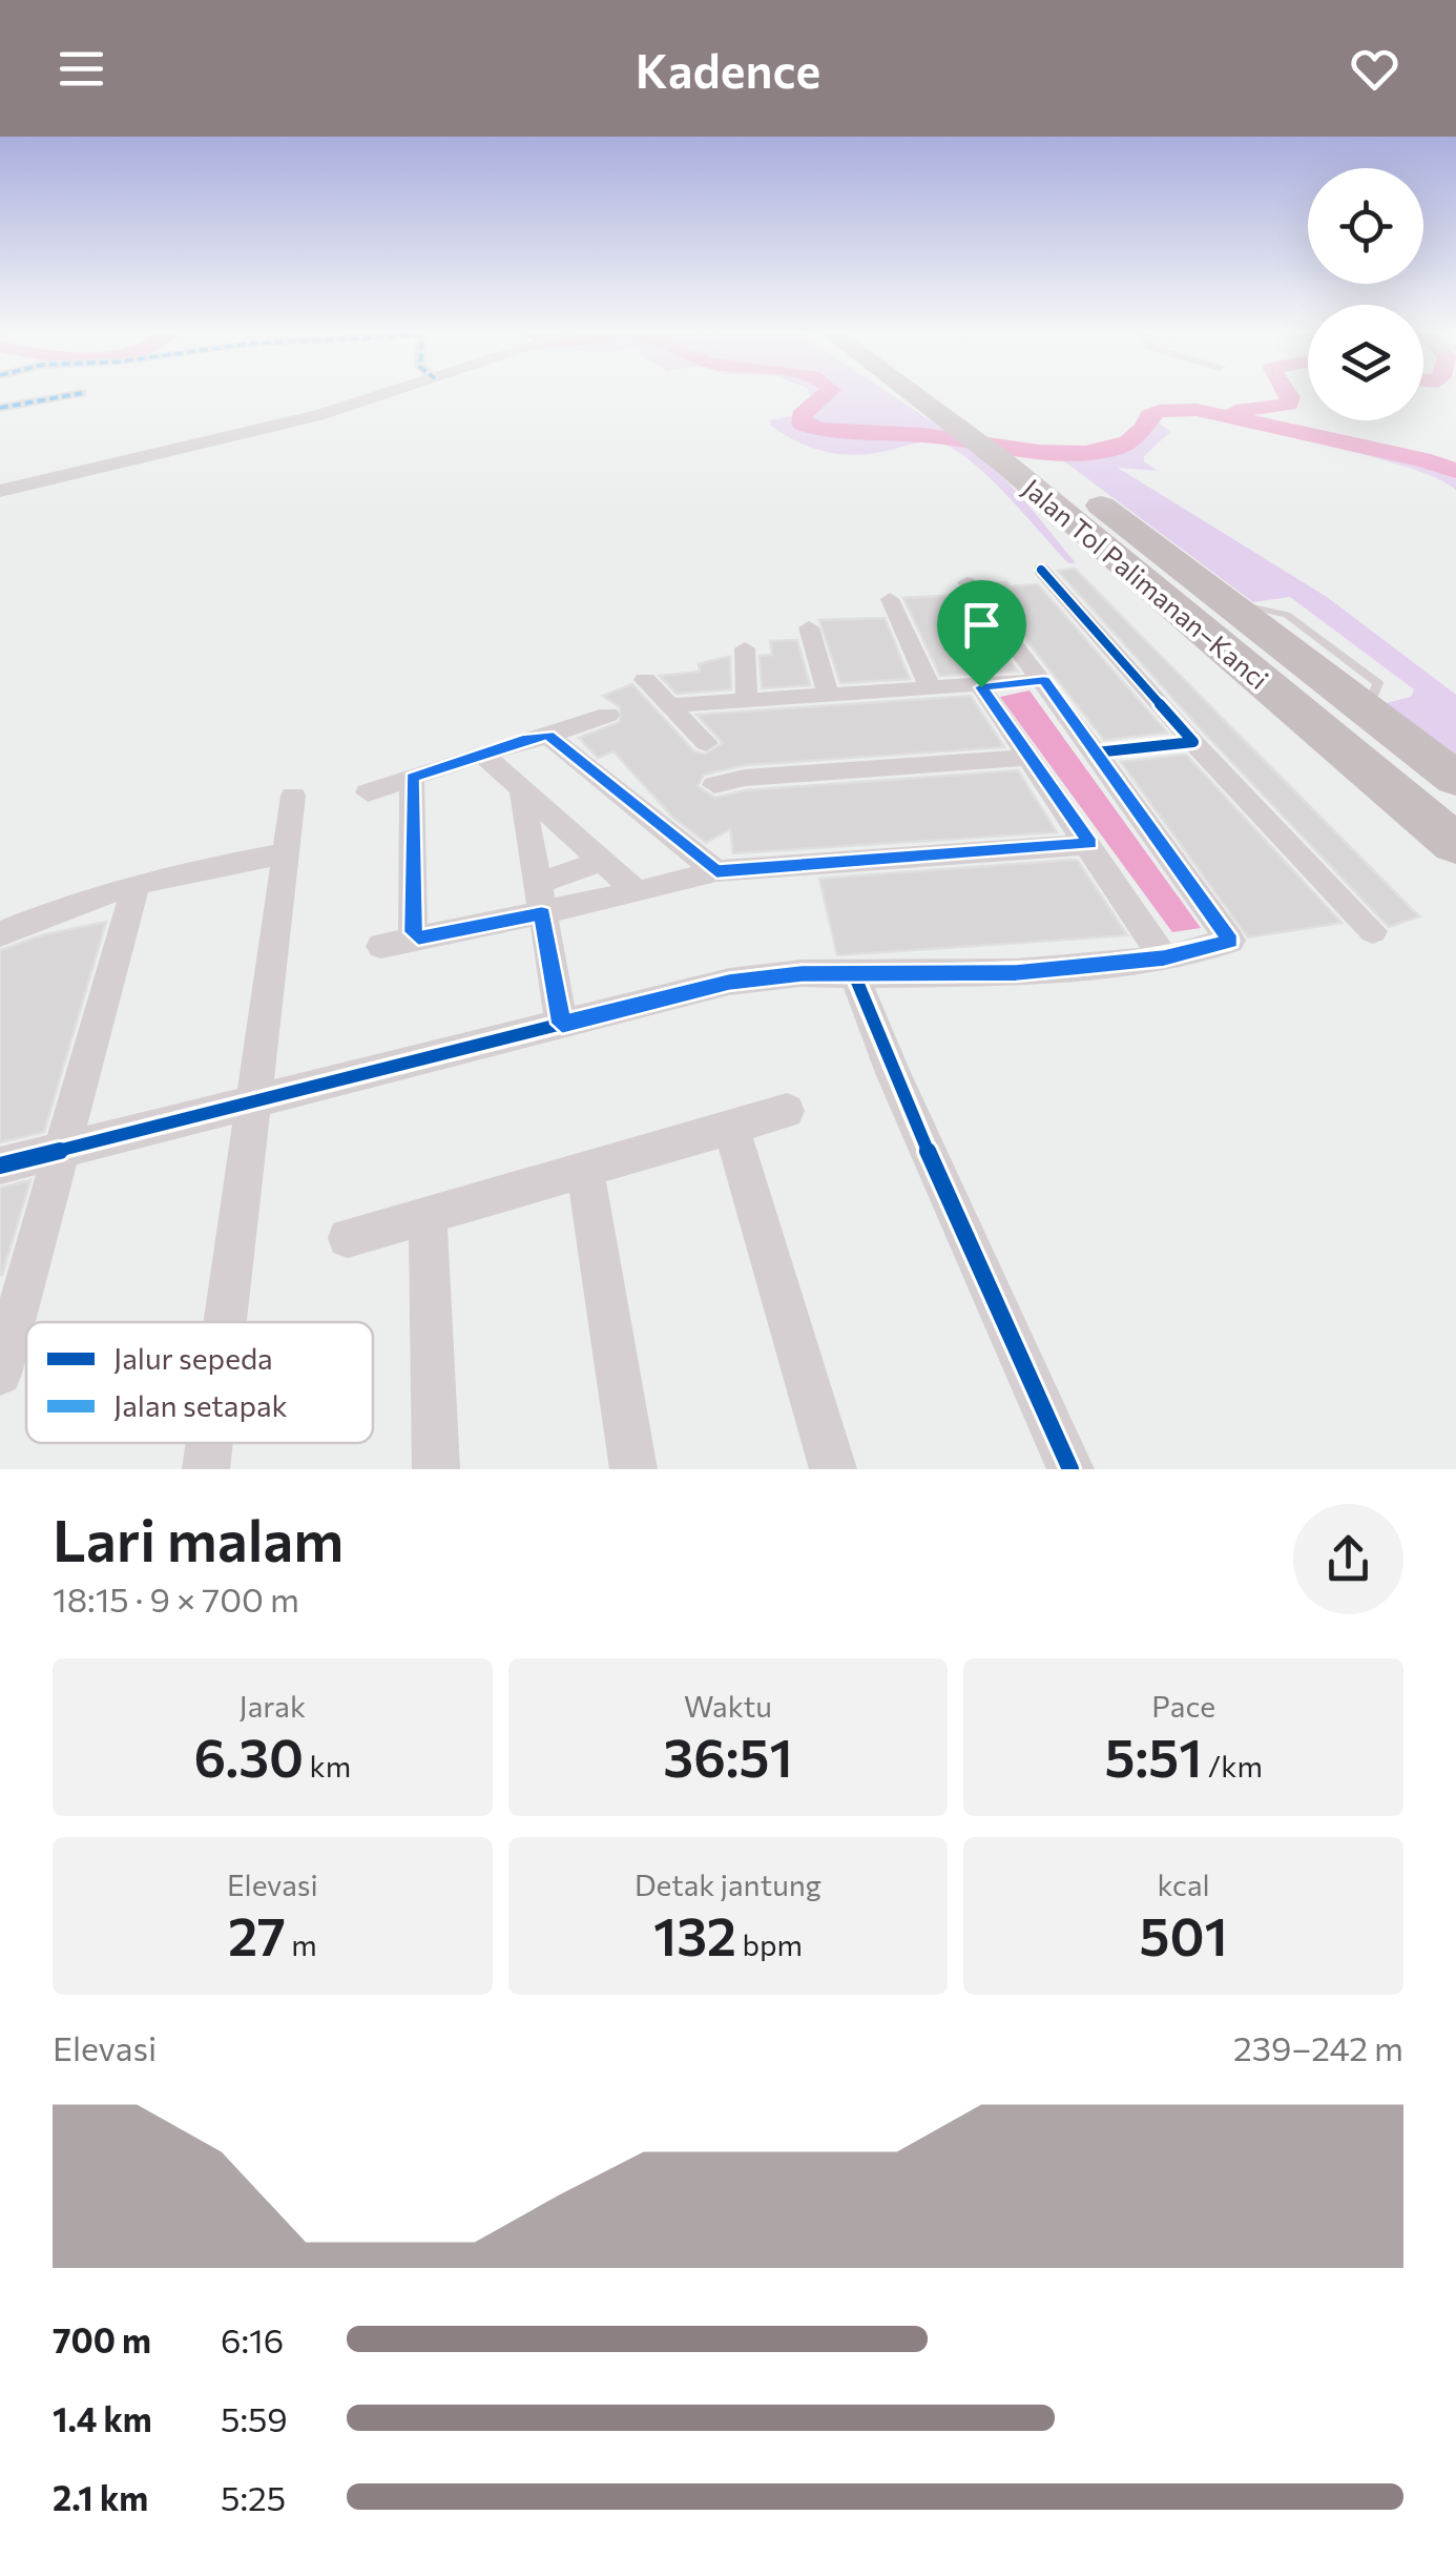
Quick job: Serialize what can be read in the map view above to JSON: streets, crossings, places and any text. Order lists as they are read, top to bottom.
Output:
{
  "streets": {
    "highway": ["Jalan Tol Palimanan–Kanci"]
  },
  "legend": ["Jalur sepeda", "Jalan setapak"],
  "page": {
    "header": "Kadence",
    "heading": ["Lari malam", "18:15 · 9 × 700 m"],
    "stats": [
      ["Jarak", "6.30 km"],
      ["Waktu", "36:51"],
      ["Pace", "5:51 /km"],
      ["Elevasi", "27 m"],
      ["Detak jantung", "132 bpm"],
      ["kcal", "501"]
    ],
    "chart": ["Elevasi", "239–242 m"],
    "list": [
      {
        "name": "700 m",
        "note": "6:16"
      },
      {
        "name": "1.4 km",
        "note": "5:59"
      },
      {
        "name": "2.1 km",
        "note": "5:25"
      }
    ]
  }
}
